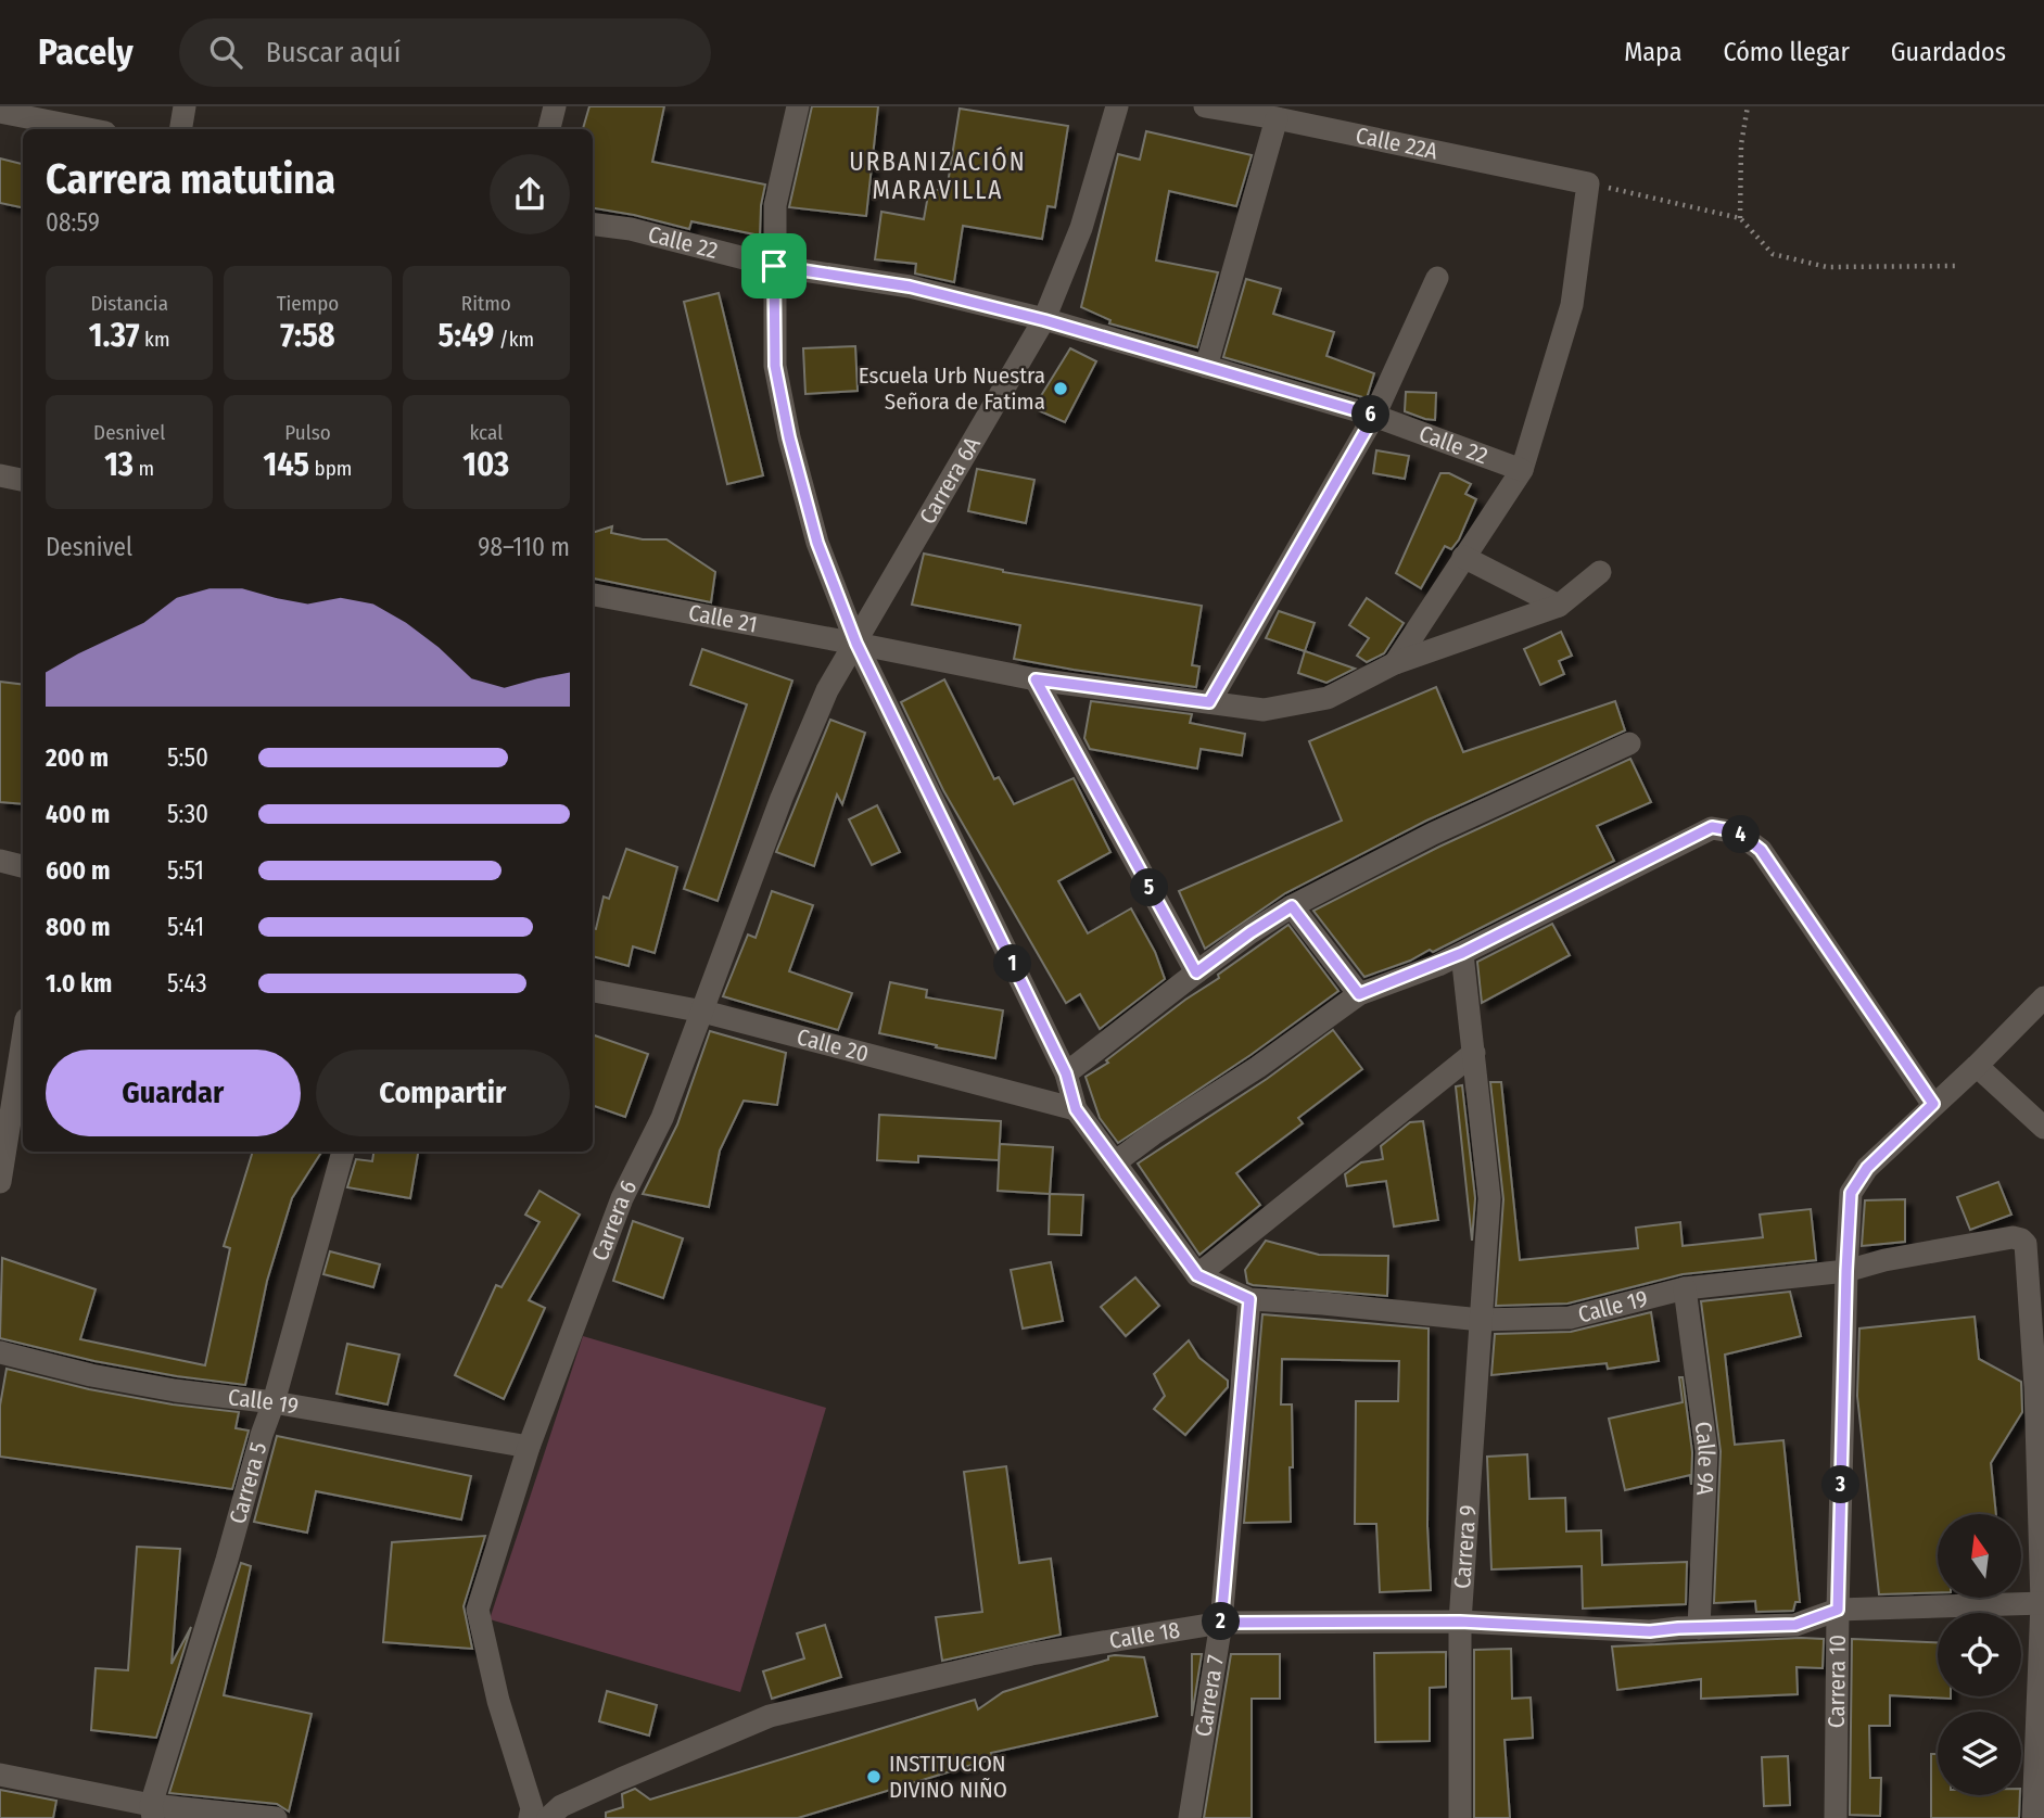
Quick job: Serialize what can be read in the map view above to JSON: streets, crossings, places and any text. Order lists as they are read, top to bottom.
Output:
{
  "streets": {
    "street": [
      "Calle 22A",
      "Calle 22",
      "Carrera 6A",
      "Calle 21",
      "Calle 20",
      "Carrera 6",
      "Calle 19",
      "Calle 9A",
      "Carrera 5",
      "Carrera 9",
      "Calle 18",
      "Carrera 10",
      "Carrera 7"
    ]
  },
  "crossings": [
    ["Calle 22", "Carrera 6A"],
    ["Carrera 6A", "Calle 21"],
    ["Carrera 6A", "Carrera 6"],
    ["Calle 21", "Carrera 6"],
    ["Calle 20", "Carrera 6"],
    ["Carrera 6", "Calle 19"],
    ["Calle 19", "Calle 9A"],
    ["Calle 19", "Carrera 5"],
    ["Calle 19", "Carrera 9"],
    ["Calle 19", "Calle 18"],
    ["Calle 19", "Carrera 10"],
    ["Calle 19", "Carrera 7"],
    ["Calle 9A", "Calle 18"],
    ["Carrera 9", "Calle 18"],
    ["Calle 18", "Carrera 10"],
    ["Calle 18", "Carrera 7"]
  ],
  "districts": ["URBANIZACIÓN MARAVILLA"],
  "places": ["Escuela Urb Nuestra Señora de Fatima", "INSTITUCION DIVINO NIÑO"],
  "north": "top",
  "page": {
    "header": "Pacely",
    "search": "Buscar aquí",
    "nav": ["Mapa", "Cómo llegar", "Guardados"],
    "heading": ["Carrera matutina", "08:59"],
    "stats": [
      ["Distancia", "1.37 km"],
      ["Tiempo", "7:58"],
      ["Ritmo", "5:49 /km"],
      ["Desnivel", "13 m"],
      ["Pulso", "145 bpm"],
      ["kcal", "103"]
    ],
    "pins": [
      "6",
      "4",
      "5",
      "1",
      "3",
      "2"
    ],
    "chart": ["Desnivel", "98–110 m"],
    "list": [
      {
        "name": "200 m",
        "note": "5:50"
      },
      {
        "name": "400 m",
        "note": "5:30"
      },
      {
        "name": "600 m",
        "note": "5:51"
      },
      {
        "name": "800 m",
        "note": "5:41"
      },
      {
        "name": "1.0 km",
        "note": "5:43"
      }
    ],
    "buttons": ["Guardar", "Compartir"]
  }
}
